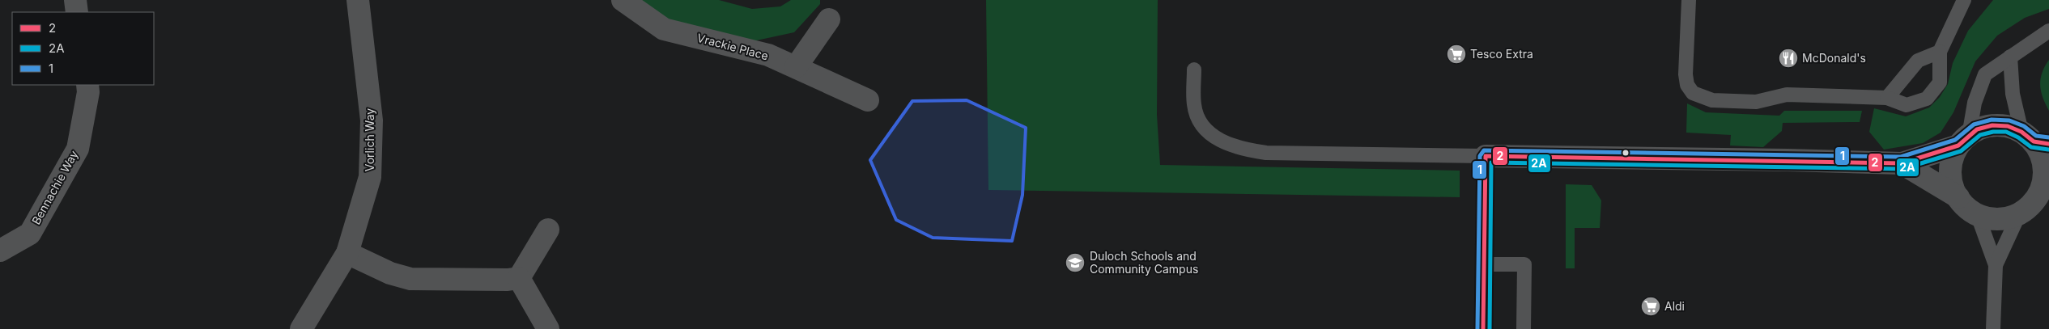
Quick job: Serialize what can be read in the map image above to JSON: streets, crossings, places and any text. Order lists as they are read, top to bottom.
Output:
{
  "streets": {
    "street": ["Vrackie Place", "Vorlich Way", "Bennachie Way"]
  },
  "places": {
    "supermarket": ["Tesco Extra", "Aldi"],
    "restaurant": ["McDonald's"],
    "school or university": ["Duloch Schools and Community Campus"]
  },
  "lines": ["transit line 1", "transit line 2", "transit line 2A"],
  "legend": ["2", "2A", "1"]
}
